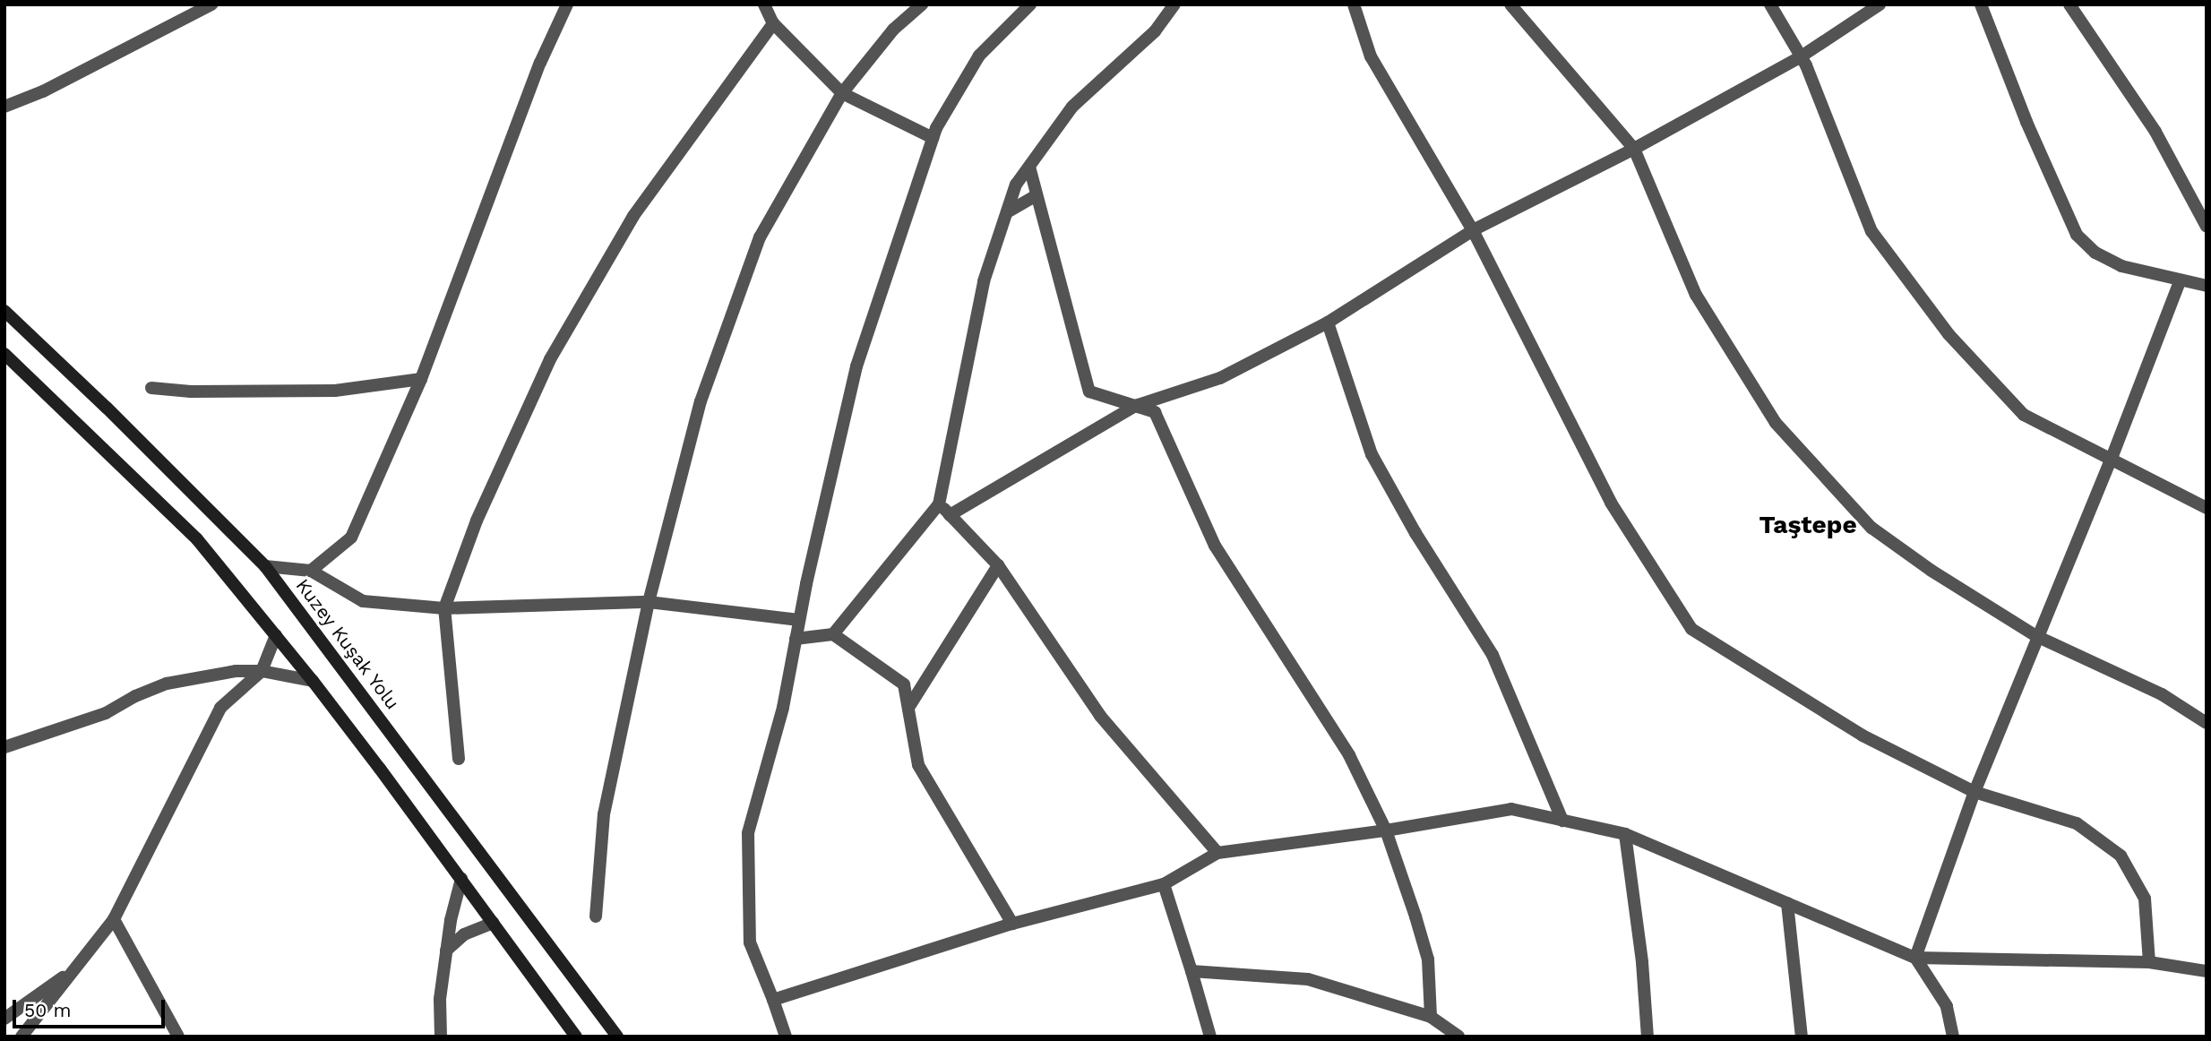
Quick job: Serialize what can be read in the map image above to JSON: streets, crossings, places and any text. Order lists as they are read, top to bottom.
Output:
{
  "streets": {
    "main road": ["Kuzey Kuşak Yolu"]
  },
  "districts": ["Taştepe"],
  "scale_bar": "50 m"
}
